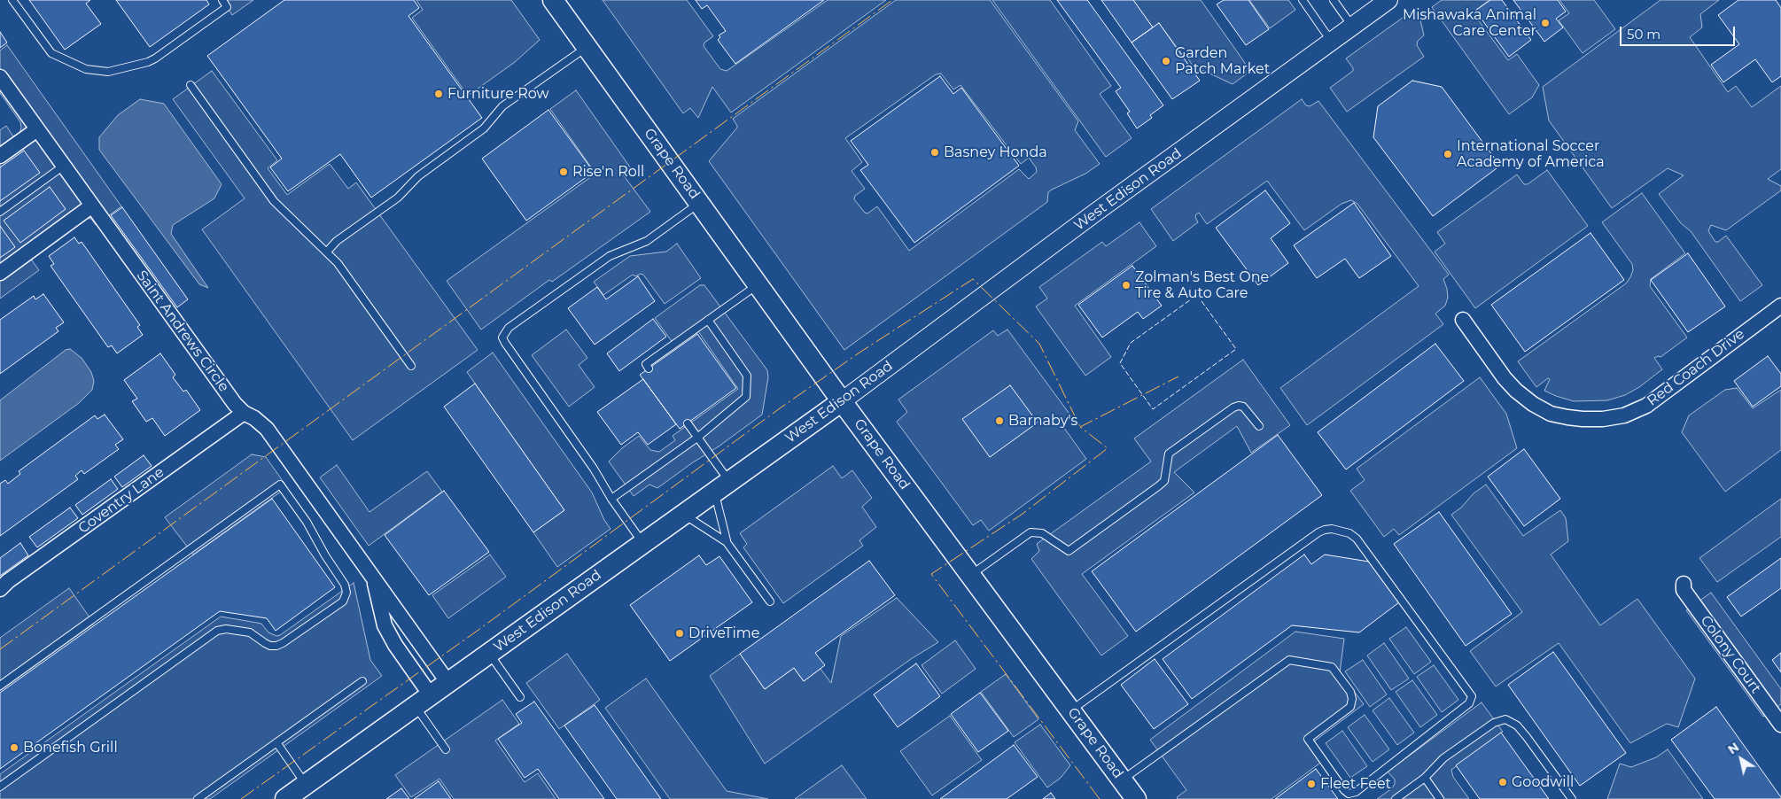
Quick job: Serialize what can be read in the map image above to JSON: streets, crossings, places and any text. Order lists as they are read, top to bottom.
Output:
{
  "streets": {
    "main road": ["Grape Road", "West Edison Road"],
    "street": [
      "Saint Andrews Circle",
      "Red Coach Drive",
      "Coventry Lane",
      "Colony Court"
    ]
  },
  "crossings": [
    ["Grape Road", "West Edison Road"],
    ["West Edison Road", "Saint Andrews Circle"],
    ["Saint Andrews Circle", "Coventry Lane"]
  ],
  "places": [
    "Mishawaka Animal Care Center",
    "Garden Patch Market",
    "Furniture Row",
    "Basney Honda",
    "International Soccer Academy of America",
    "Rise'n Roll",
    "Zolman's Best One Tire & Auto Care",
    "Barnaby's",
    "DriveTime",
    "Bonefish Grill",
    "Goodwill",
    "Fleet Feet"
  ],
  "scale_bar": "50 m",
  "north": "top left"
}
